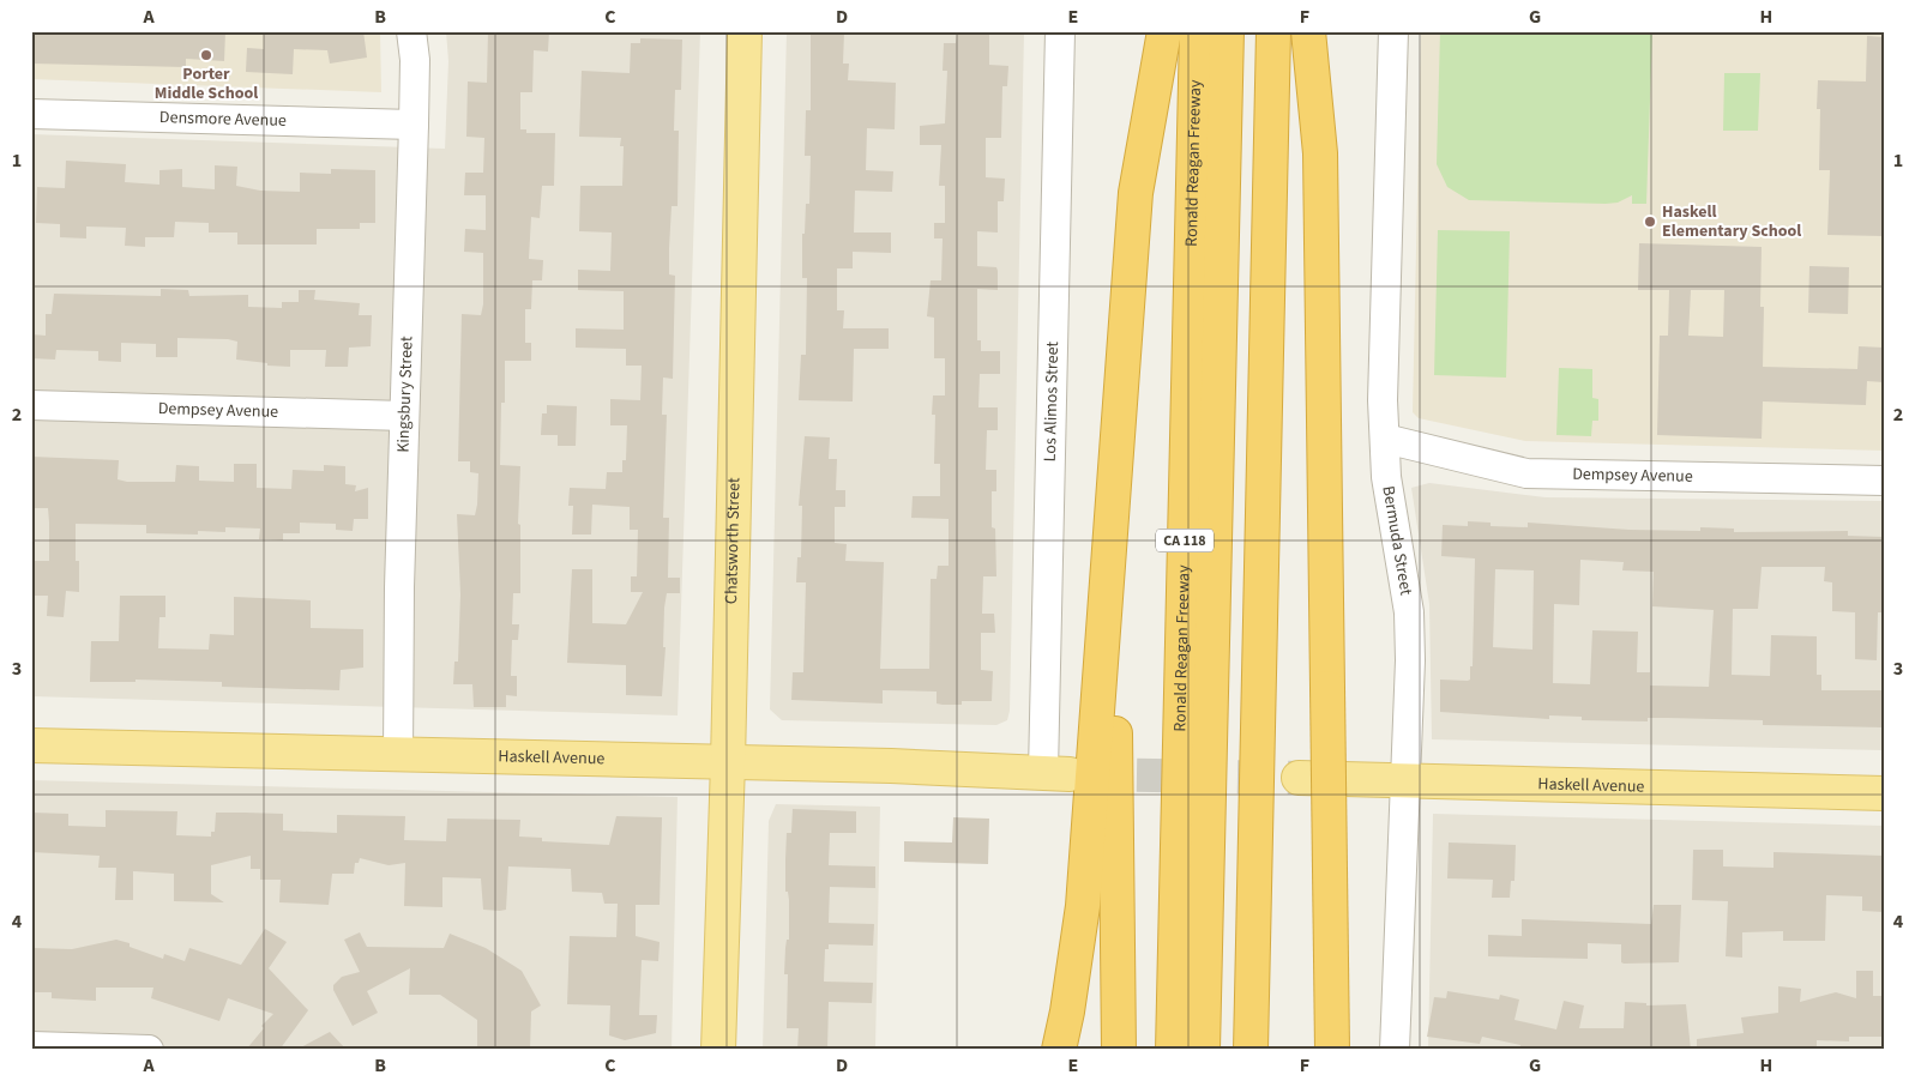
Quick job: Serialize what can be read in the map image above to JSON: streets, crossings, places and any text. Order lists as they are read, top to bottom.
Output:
{
  "streets": {
    "highway": ["Ronald Reagan Freeway", "CA 118"],
    "main road": ["Chatsworth Street", "Haskell Avenue"],
    "street": [
      "Densmore Avenue",
      "Kingsbury Street",
      "Los Alimos Street",
      "Dempsey Avenue",
      "Bermuda Street"
    ]
  },
  "crossings": [
    ["Densmore Avenue", "Kingsbury Street"],
    ["Kingsbury Street", "Dempsey Avenue"],
    ["Kingsbury Street", "Haskell Avenue"],
    ["Los Alimos Street", "Haskell Avenue"],
    ["Dempsey Avenue", "Bermuda Street"],
    ["Chatsworth Street", "Haskell Avenue"],
    ["Bermuda Street", "Haskell Avenue"]
  ],
  "places": ["Porter Middle School", "Haskell Elementary School"],
  "grid": {
    "columns": [
      "A",
      "B",
      "C",
      "D",
      "E",
      "F",
      "G",
      "H"
    ],
    "rows": [
      "1",
      "2",
      "3",
      "4"
    ]
  }
}
